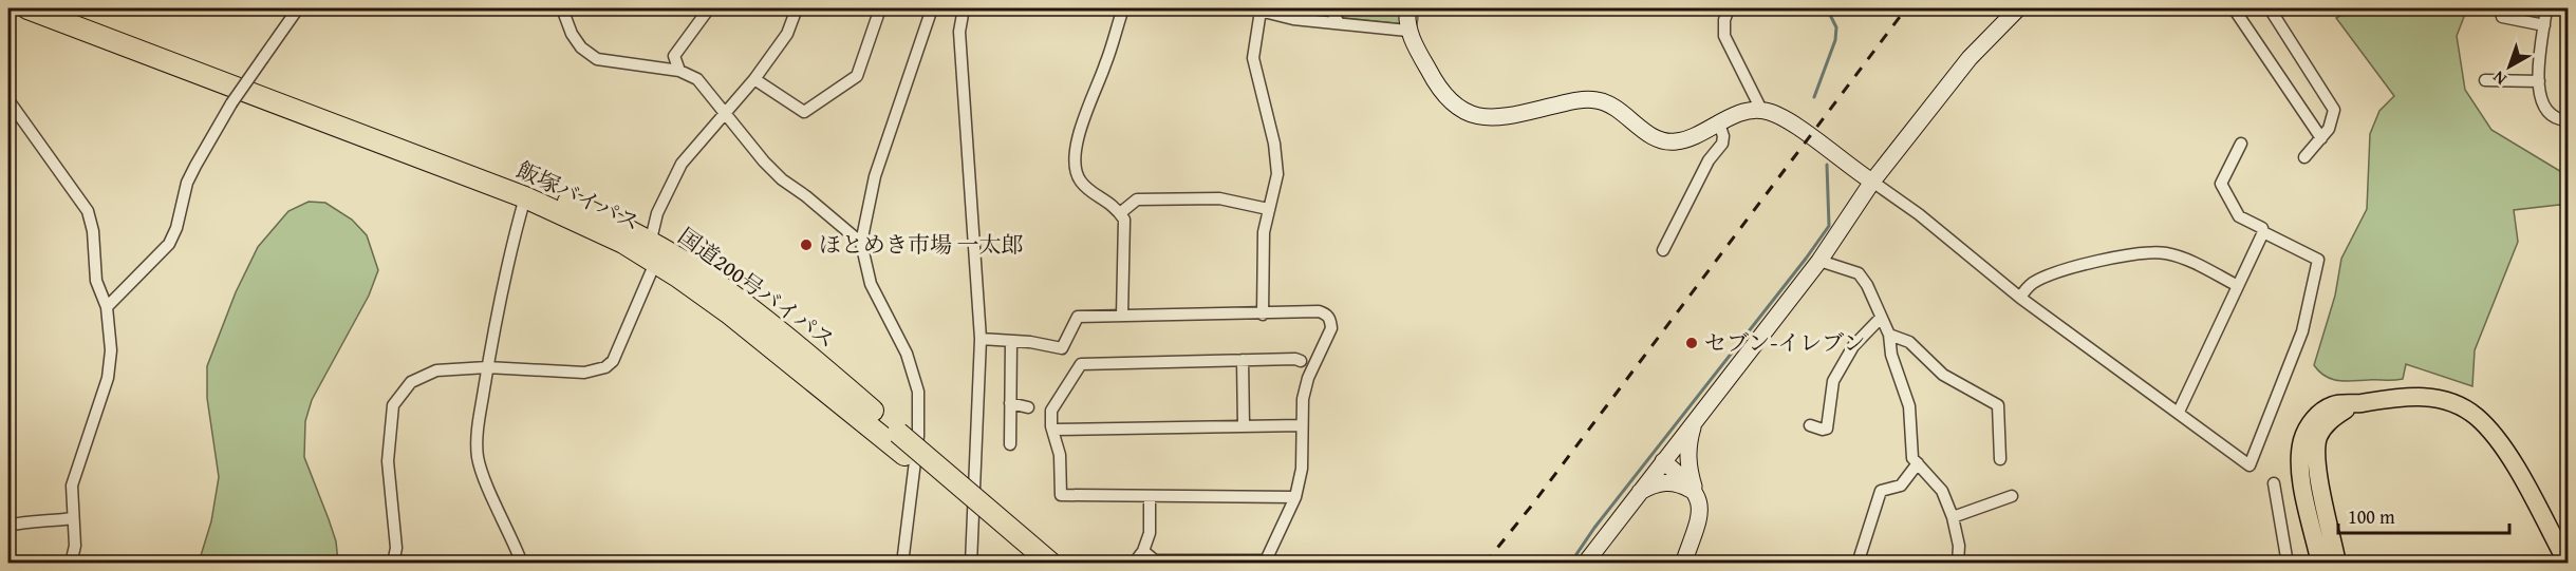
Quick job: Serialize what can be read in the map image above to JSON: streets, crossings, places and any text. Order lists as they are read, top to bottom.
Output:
{
  "streets": {
    "highway": ["飯塚バイパス", "国道200号バイパス"]
  },
  "places": ["ほとめき市場 一太郎", "セブン-イレブン"],
  "scale_bar": "100 m",
  "north": "bottom left"
}
